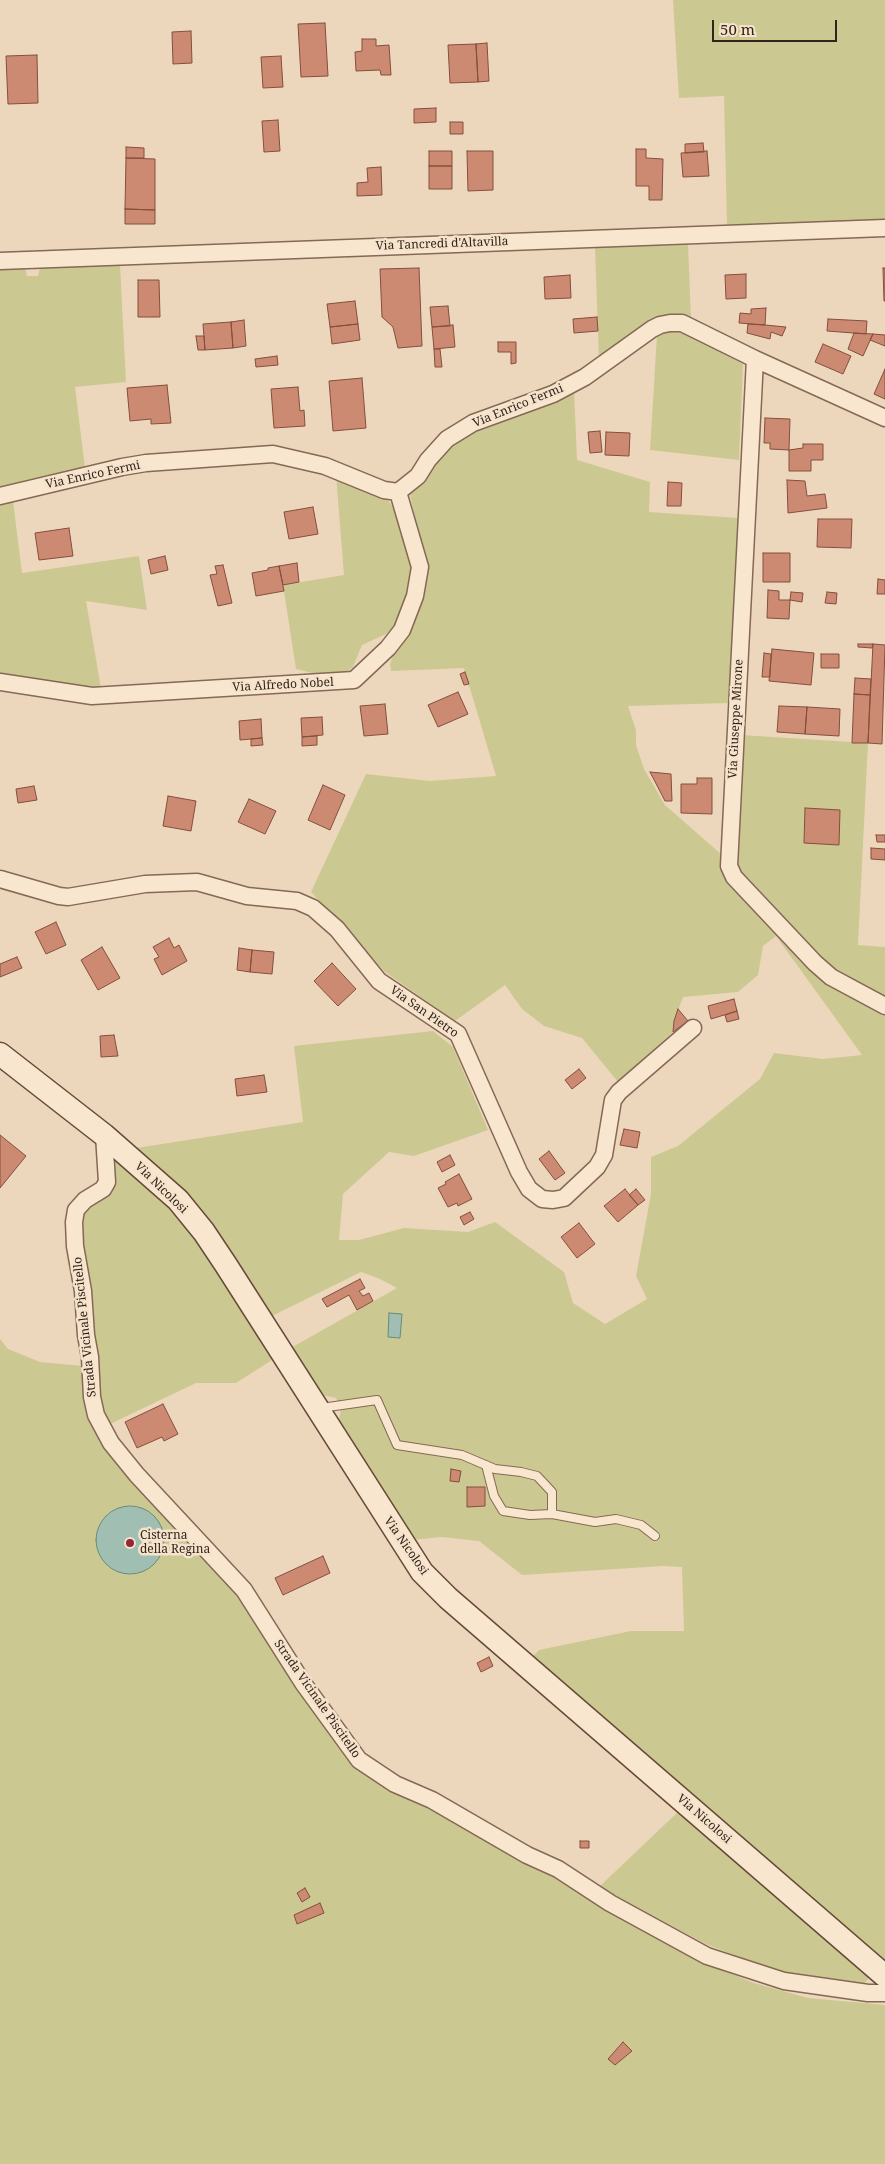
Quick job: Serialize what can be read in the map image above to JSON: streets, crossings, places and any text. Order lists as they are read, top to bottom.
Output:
{
  "streets": {
    "main road": ["Via Nicolosi"],
    "street": [
      "Via Tancredi d'Altavilla",
      "Via Enrico Fermi",
      "Via Alfredo Nobel",
      "Via Giuseppe Mirone",
      "Via San Pietro",
      "Strada Vicinale Piscitello"
    ]
  },
  "crossings": [
    ["Via Enrico Fermi", "Via Alfredo Nobel"],
    ["Via Enrico Fermi", "Via Giuseppe Mirone"],
    ["Via Nicolosi", "Strada Vicinale Piscitello"]
  ],
  "places": ["Cisterna della Regina"],
  "scale_bar": "50 m"
}
